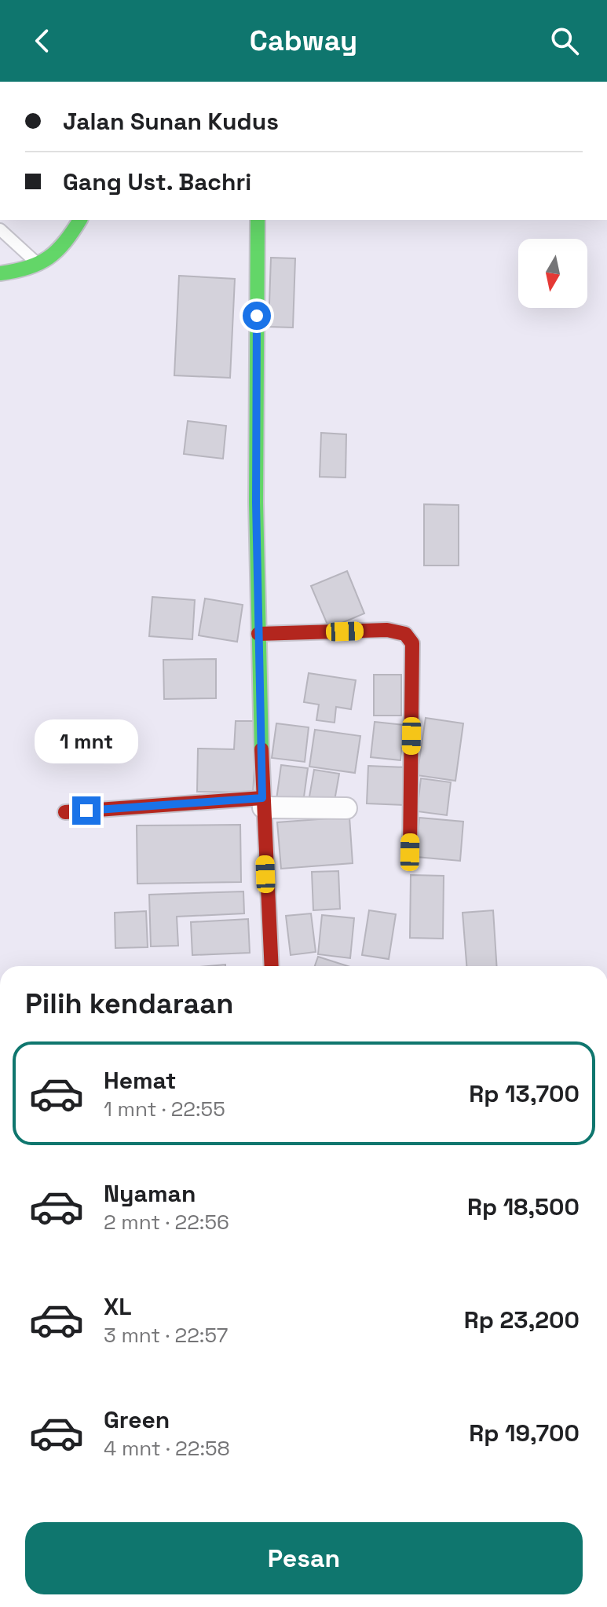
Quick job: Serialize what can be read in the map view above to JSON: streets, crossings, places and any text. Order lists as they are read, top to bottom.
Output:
{
  "north": "bottom",
  "page": {
    "header": "Cabway",
    "banner": ["Jalan Sunan Kudus", "Gang Ust. Bachri"],
    "bubble": "1 mnt",
    "heading": "Pilih kendaraan",
    "list": [
      {
        "name": "Hemat",
        "note": "1 mnt · 22:55",
        "value": "Rp 13,700"
      },
      {
        "name": "Nyaman",
        "note": "2 mnt · 22:56",
        "value": "Rp 18,500"
      },
      {
        "name": "XL",
        "note": "3 mnt · 22:57",
        "value": "Rp 23,200"
      },
      {
        "name": "Green",
        "note": "4 mnt · 22:58",
        "value": "Rp 19,700"
      }
    ],
    "buttons": "Pesan"
  }
}
